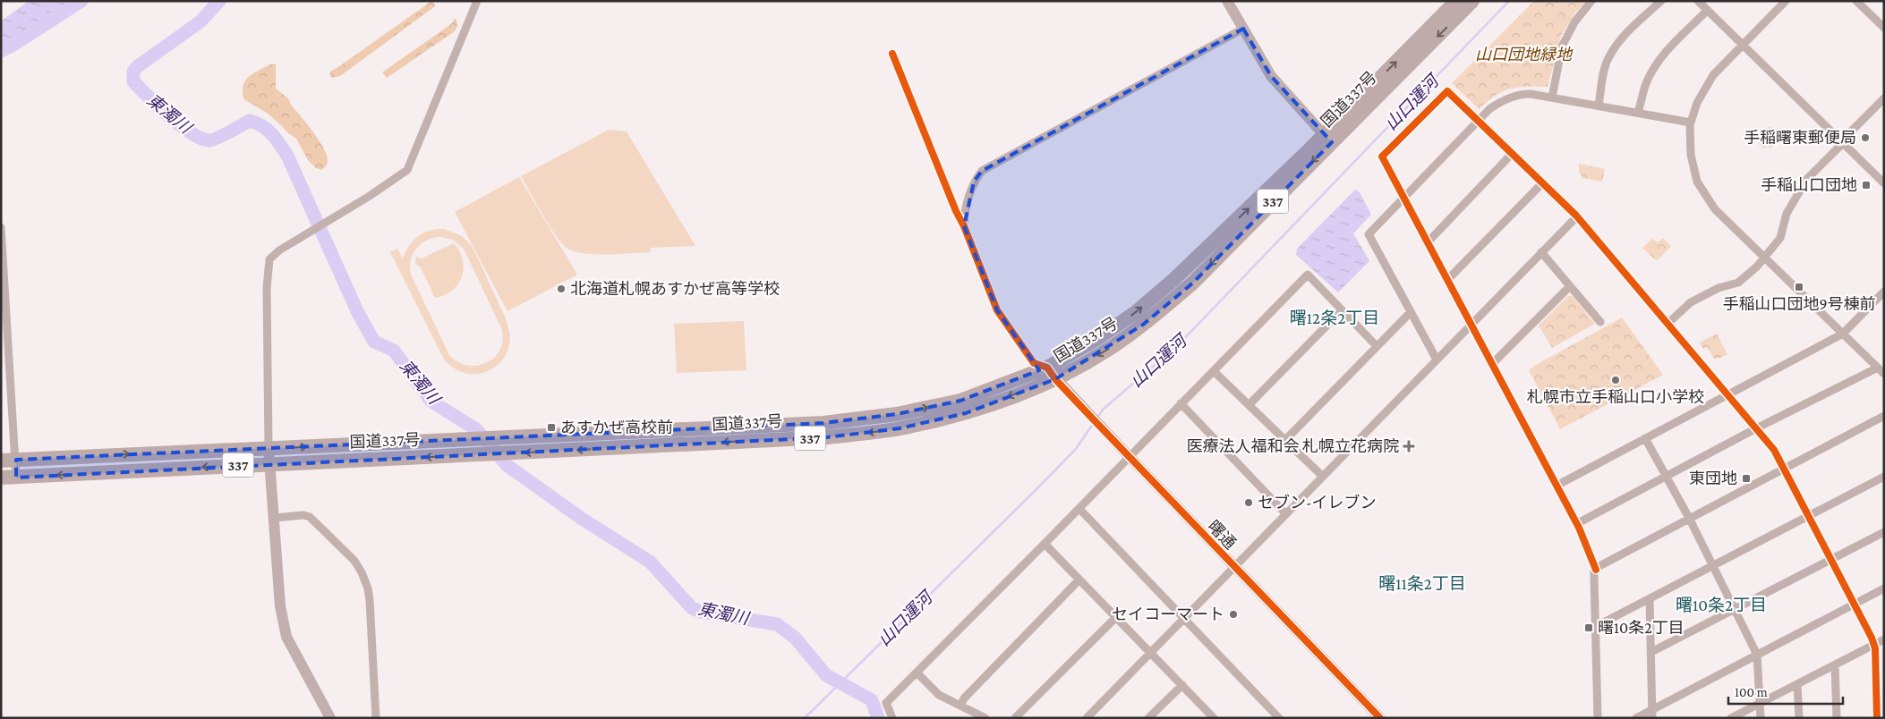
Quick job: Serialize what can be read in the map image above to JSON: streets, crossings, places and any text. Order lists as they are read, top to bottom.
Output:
{
  "streets": {
    "highway": ["国道337号", "337"],
    "street": ["曙通"]
  },
  "crossings": [
    ["国道337号", "曙通"]
  ],
  "districts": ["曙12条2丁目", "曙11条2丁目", "曙10条2丁目"],
  "water": ["山口運河", "東濁川"],
  "parks": ["山口団地緑地"],
  "places": {
    "other": [
      "手稲曙東郵便局",
      "北海道札幌あすかぜ高等学校",
      "札幌市立手稲山口小学校",
      "セブン-イレブン",
      "セイコーマート"
    ],
    "transit": [
      "手稲山口団地",
      "手稲山口団地9号棟前",
      "あすかぜ高校前",
      "東団地",
      "曙10条2丁目"
    ],
    "health": ["医療法人福和会 札幌立花病院"]
  },
  "scale_bar": "100 m"
}
